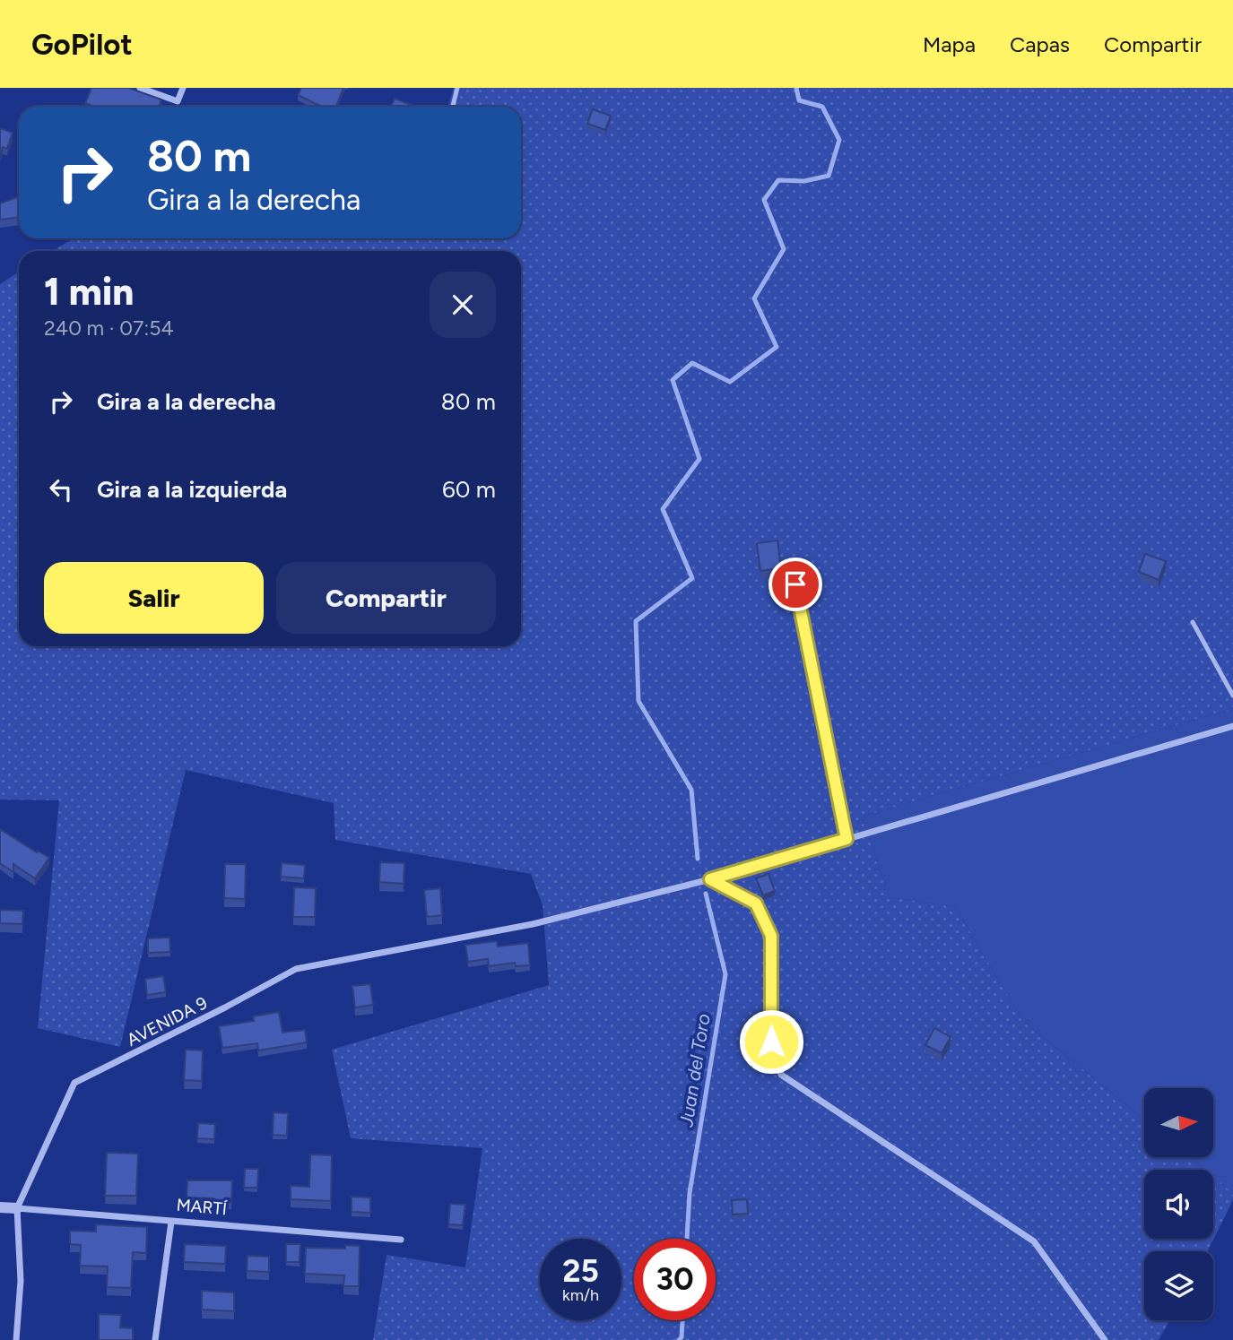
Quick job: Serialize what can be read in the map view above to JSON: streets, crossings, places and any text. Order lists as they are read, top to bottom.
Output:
{
  "streets": {
    "street": ["AVENIDA 9", "MARTÍ"]
  },
  "crossings": [
    ["AVENIDA 9", "MARTÍ"]
  ],
  "water": ["Juan del Toro"],
  "north": "right",
  "page": {
    "header": "GoPilot",
    "nav": ["Mapa", "Capas", "Compartir"],
    "turn": ["80 m", "Gira a la derecha"],
    "heading": ["1 min", "240 m · 07:54"],
    "list": [
      {
        "name": "Gira a la derecha",
        "value": "80 m"
      },
      {
        "name": "Gira a la izquierda",
        "value": "60 m"
      }
    ],
    "buttons": ["Salir", "Compartir"],
    "speed": "25 km/h",
    "limit": "30"
  }
}
